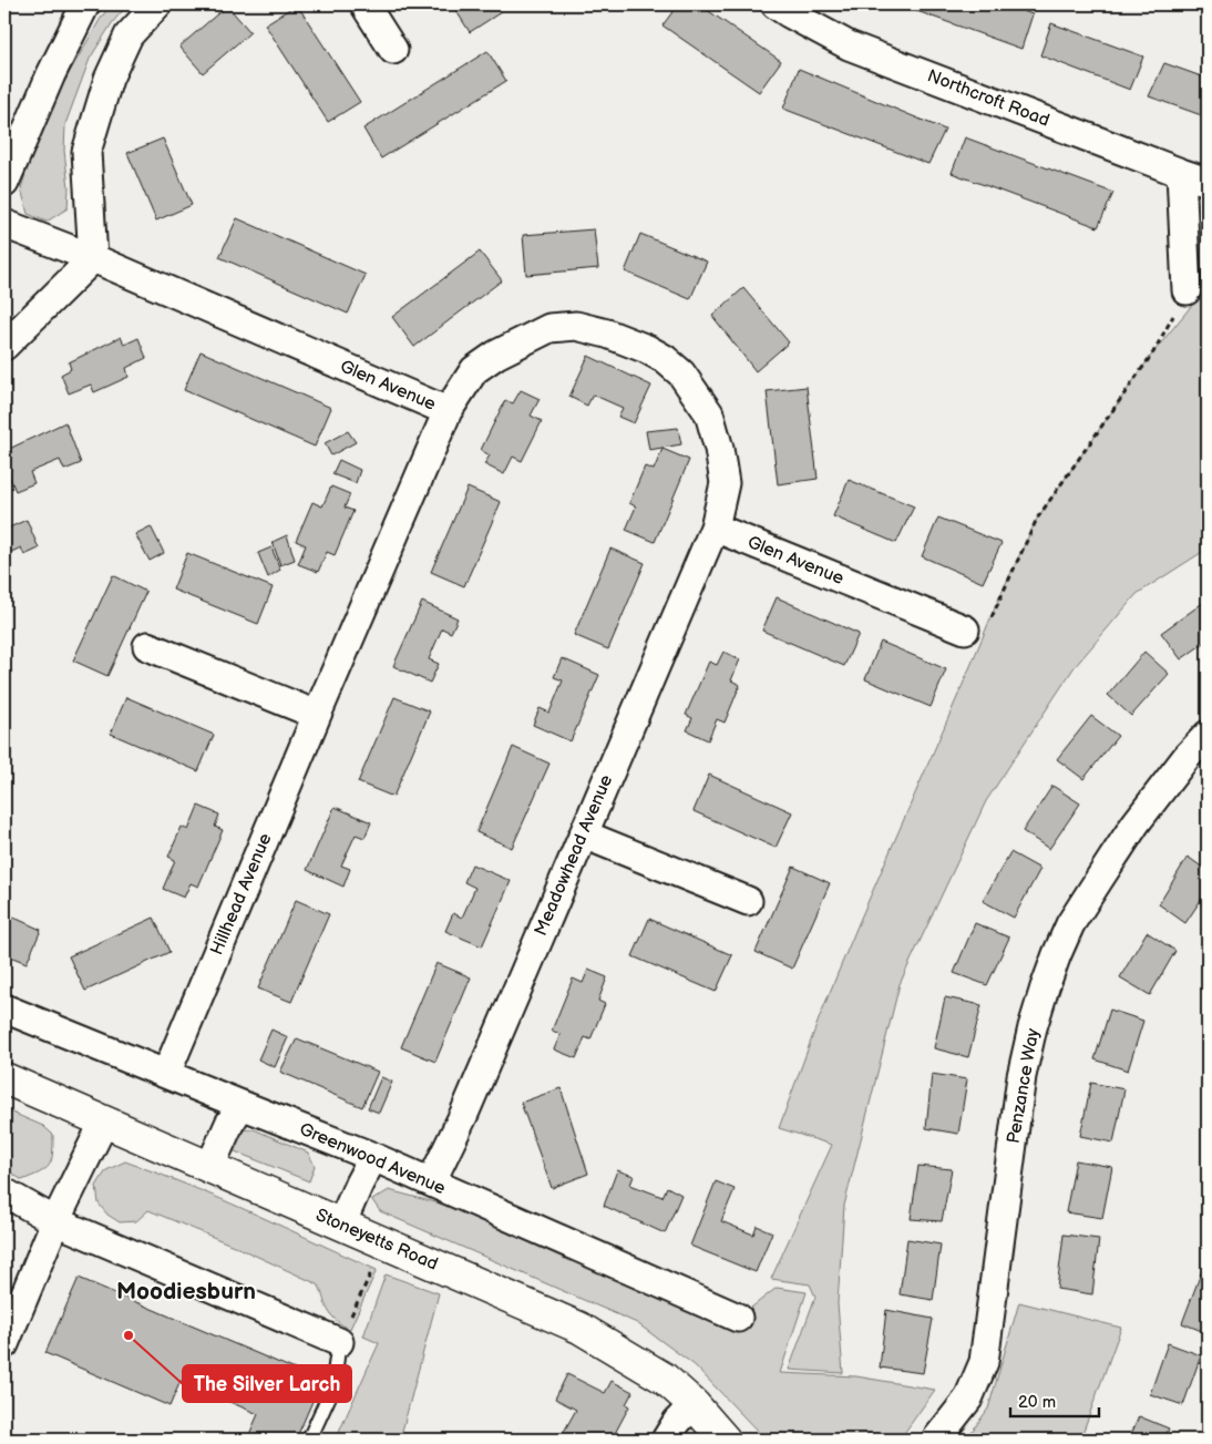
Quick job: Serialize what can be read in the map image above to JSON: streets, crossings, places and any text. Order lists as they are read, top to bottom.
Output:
{
  "streets": {
    "street": [
      "Northcroft Road",
      "Glen Avenue",
      "Meadowhead Avenue",
      "Hillhead Avenue",
      "Penzance Way",
      "Greenwood Avenue",
      "Stoneyetts Road"
    ]
  },
  "crossings": [
    ["Glen Avenue", "Meadowhead Avenue"],
    ["Glen Avenue", "Hillhead Avenue"],
    ["Meadowhead Avenue", "Greenwood Avenue"],
    ["Hillhead Avenue", "Greenwood Avenue"]
  ],
  "districts": ["Moodiesburn"],
  "places": ["The Silver Larch"],
  "scale_bar": "20 m"
}
